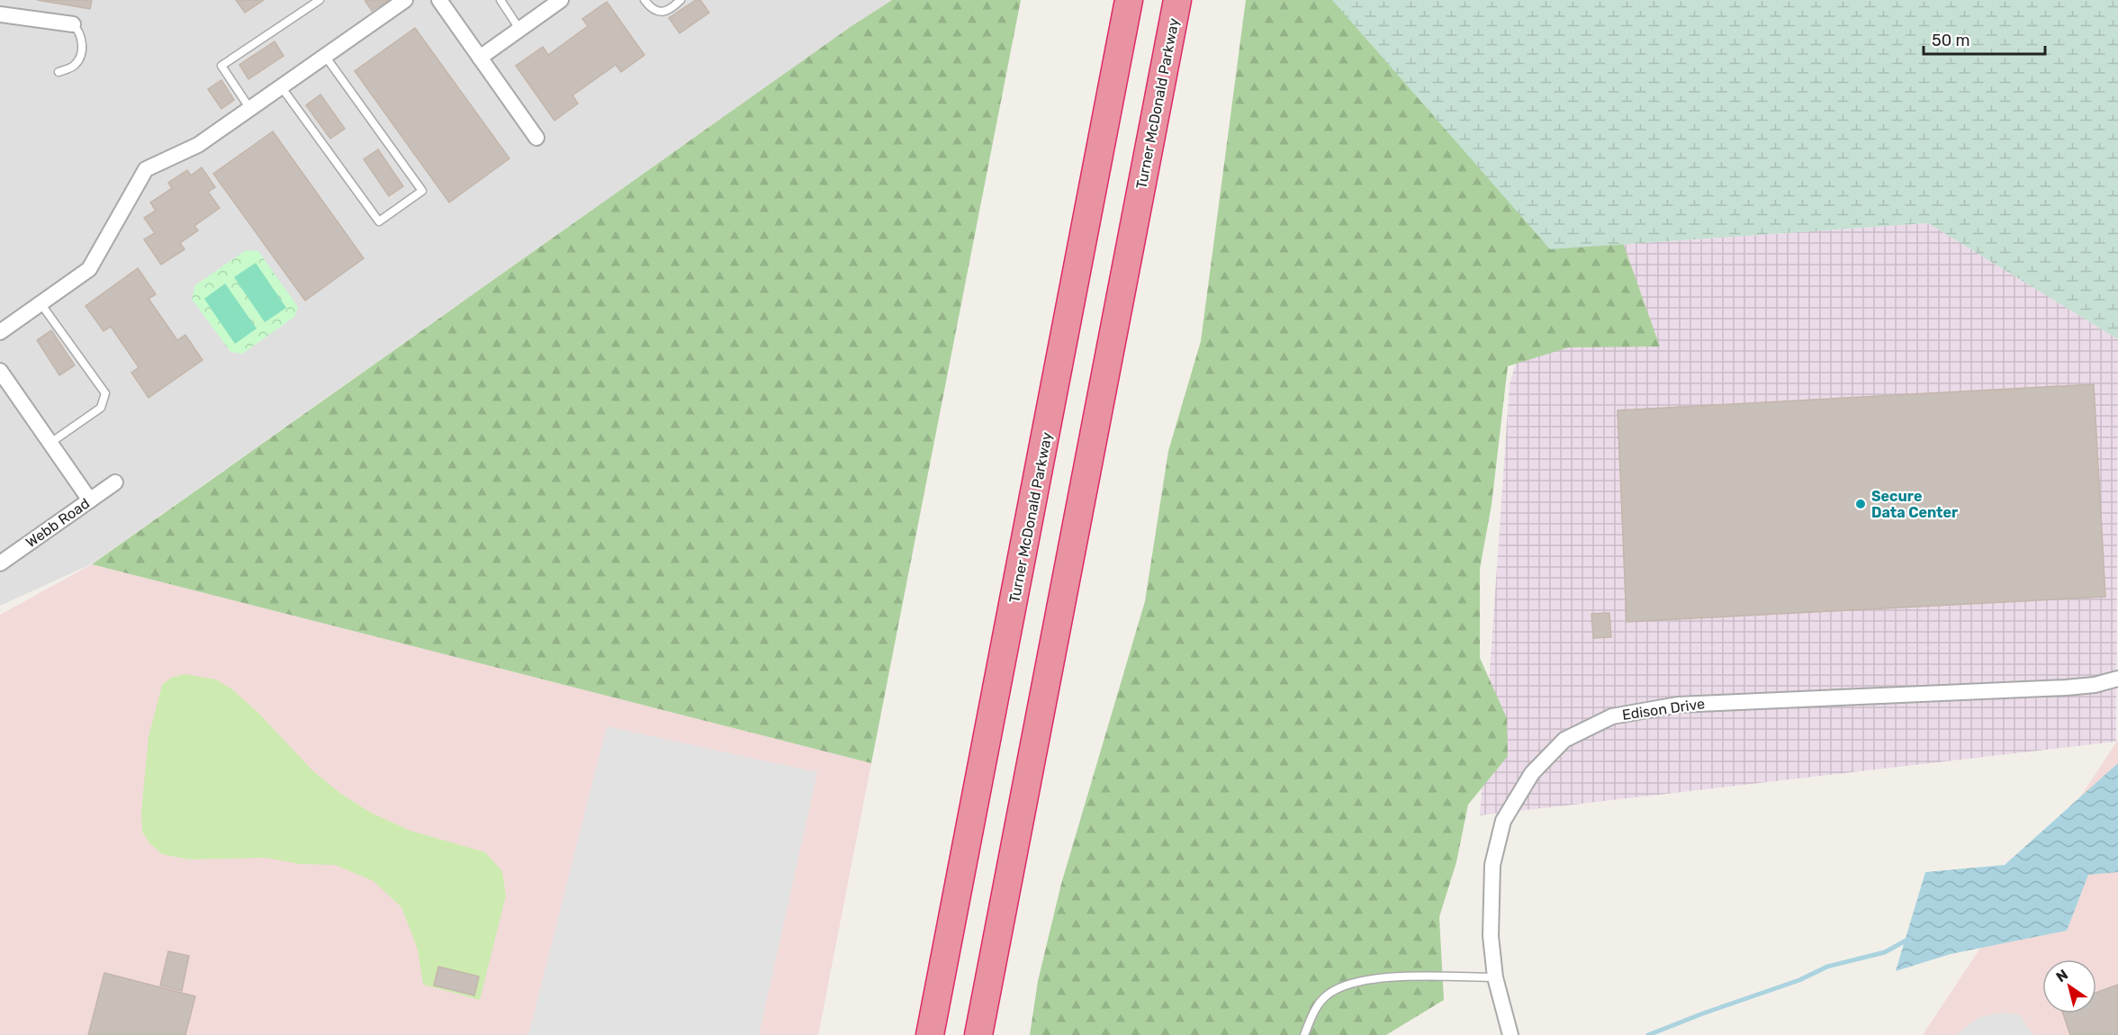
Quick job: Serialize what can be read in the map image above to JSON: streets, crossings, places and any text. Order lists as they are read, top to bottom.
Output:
{
  "streets": {
    "highway": ["Turner McDonald Parkway"],
    "street": ["Webb Road", "Edison Drive"]
  },
  "places": ["Secure Data Center"],
  "scale_bar": "50 m",
  "north": "top left"
}
